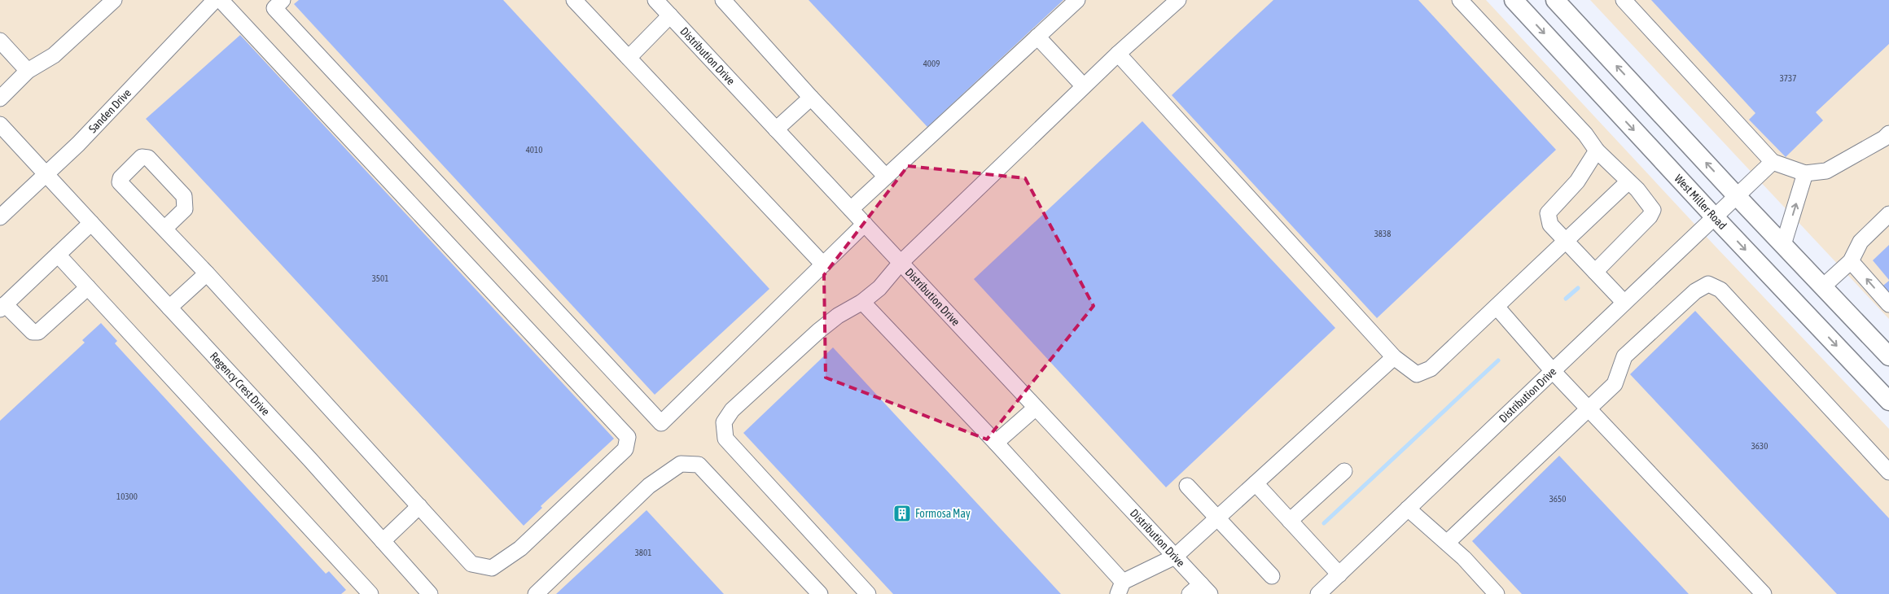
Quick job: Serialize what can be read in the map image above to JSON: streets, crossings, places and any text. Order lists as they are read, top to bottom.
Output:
{
  "streets": {
    "main road": ["West Miller Road"],
    "street": ["Distribution Drive", "Sanden Drive", "Regency Crest Drive"]
  },
  "crossings": [
    ["Distribution Drive", "West Miller Road"],
    ["Sanden Drive", "Regency Crest Drive"]
  ],
  "places": {
    "building": ["Formosa May"]
  },
  "house_numbers": [
    "4009",
    "3737",
    "4010",
    "3838",
    "3501",
    "3630",
    "10300",
    "3650",
    "3801"
  ]
}
